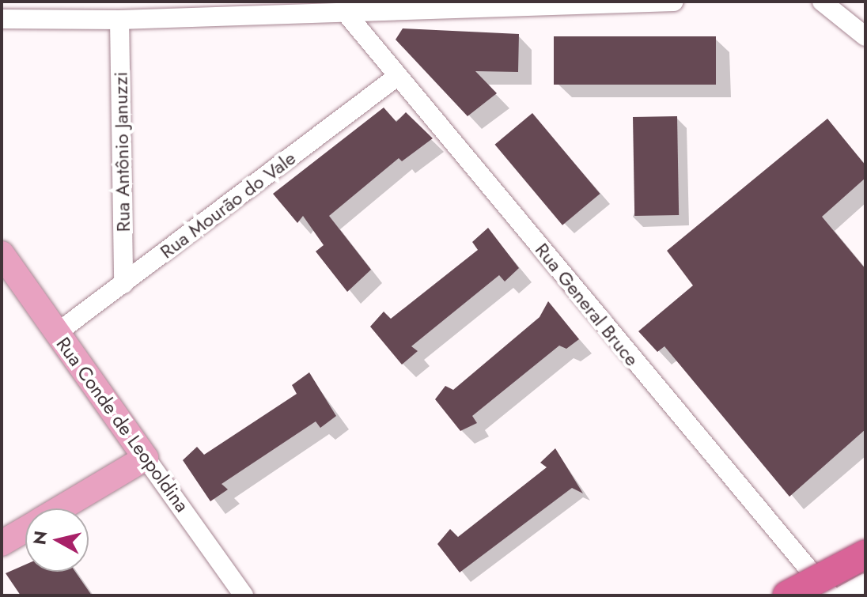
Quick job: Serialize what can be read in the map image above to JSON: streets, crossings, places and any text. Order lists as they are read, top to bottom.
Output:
{
  "streets": {
    "main road": ["Rua Conde de Leopoldina"],
    "street": ["Rua Antônio Januzzi", "Rua Mourão do Vale", "Rua General Bruce"]
  },
  "crossings": [
    ["Rua Antônio Januzzi", "Rua Mourão do Vale"],
    ["Rua Mourão do Vale", "Rua General Bruce"],
    ["Rua Mourão do Vale", "Rua Conde de Leopoldina"]
  ],
  "north": "left"
}
